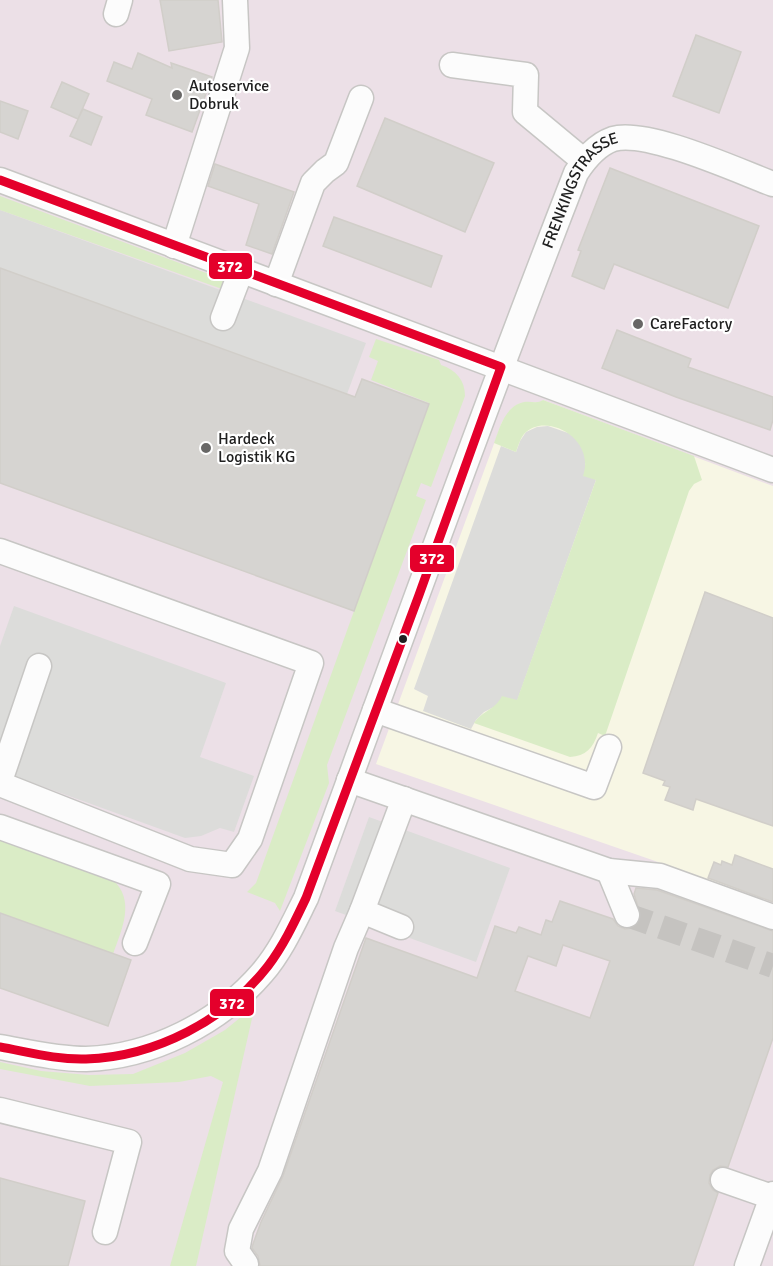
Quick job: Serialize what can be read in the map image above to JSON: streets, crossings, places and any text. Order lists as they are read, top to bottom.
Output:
{
  "streets": {
    "street": ["FRENKINGSTRASSE"]
  },
  "places": ["Autoservice Dobruk", "CareFactory", "Hardeck Logistik KG"],
  "lines": ["transit line 372"]
}
